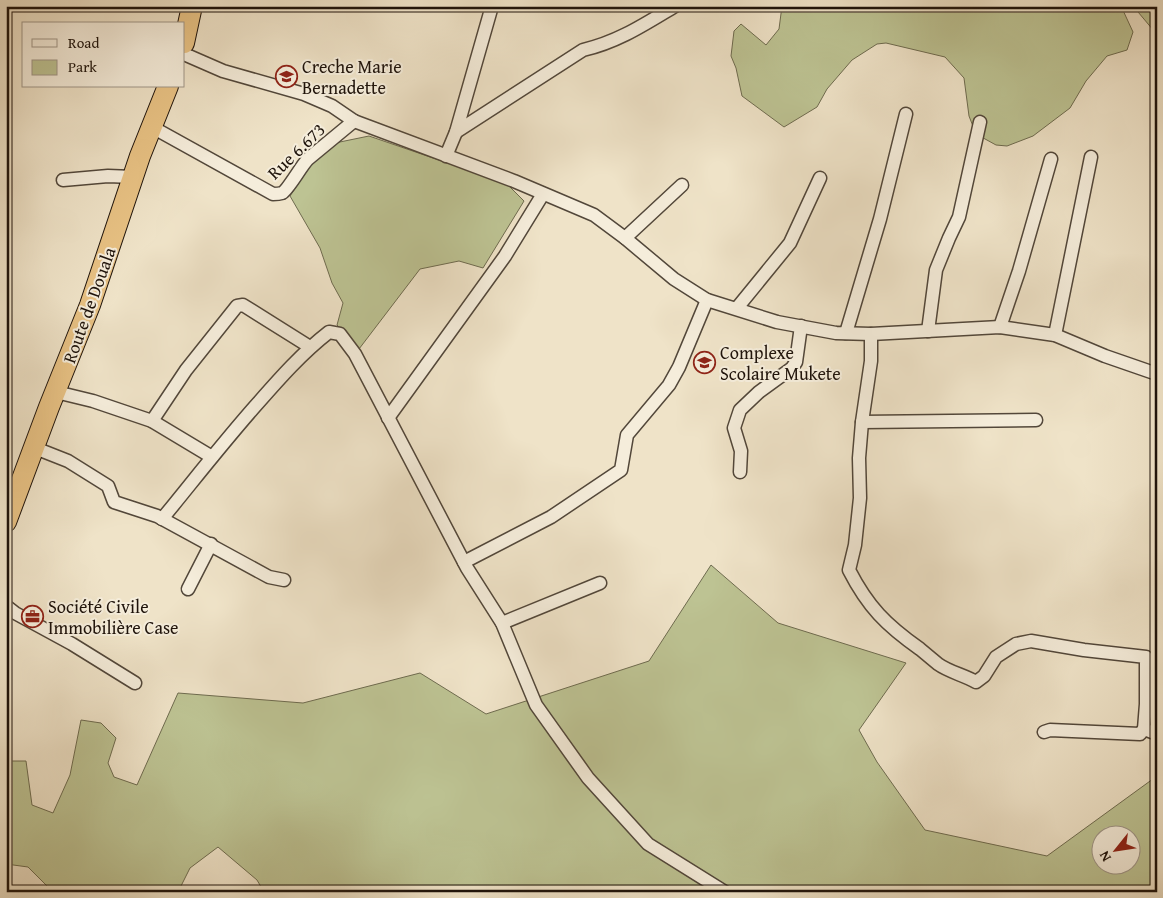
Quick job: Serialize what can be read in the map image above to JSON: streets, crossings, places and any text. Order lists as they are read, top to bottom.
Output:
{
  "streets": {
    "highway": ["Route de Douala"],
    "street": ["Rue 6.673"]
  },
  "crossings": [
    ["Rue 6.673", "Route de Douala"]
  ],
  "places": {
    "school or university": ["Creche Marie Bernadette", "Complexe Scolaire Mukete"],
    "office": ["Société Civile Immobilière Case"]
  },
  "legend": ["Road", "Park"],
  "north": "bottom left"
}
